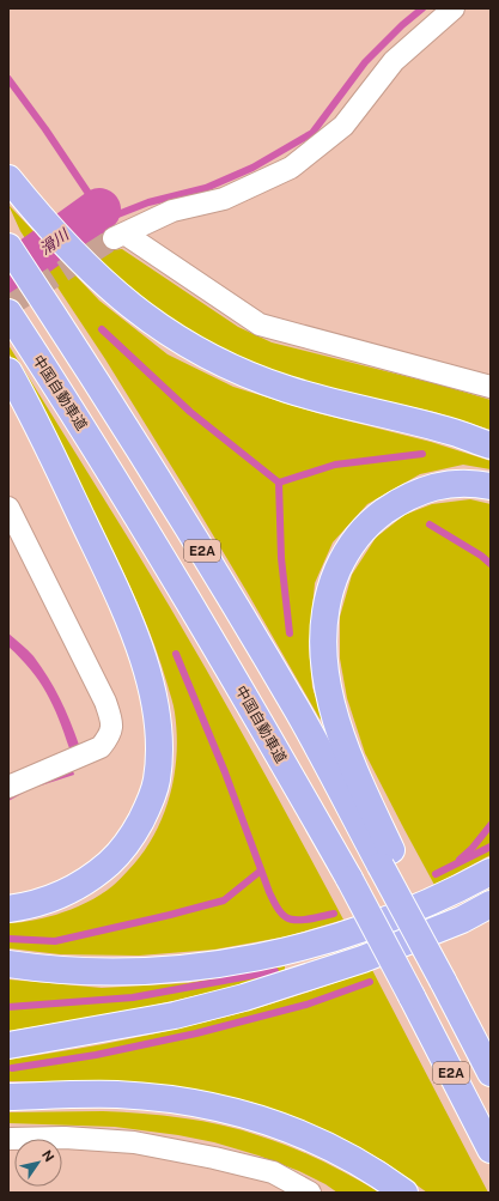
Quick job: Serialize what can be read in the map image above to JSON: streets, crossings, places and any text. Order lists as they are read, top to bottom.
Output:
{
  "streets": {
    "highway": ["中国自動車道", "E2A"]
  },
  "water": ["滑川"],
  "north": "top right"
}
